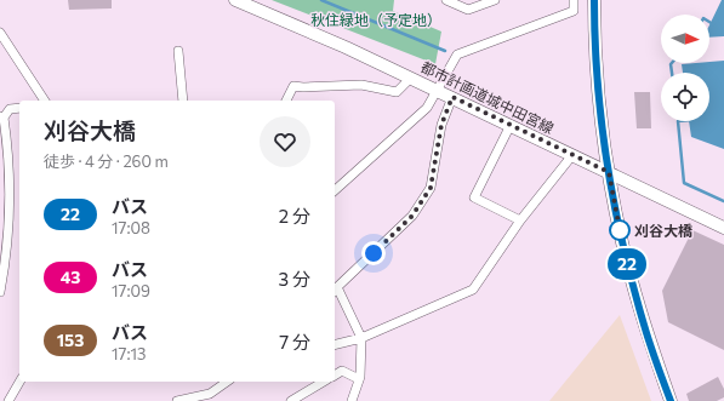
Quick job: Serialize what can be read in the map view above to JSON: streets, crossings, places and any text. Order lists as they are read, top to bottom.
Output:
{
  "streets": {
    "street": ["都市計画道城中田宮線"]
  },
  "parks": ["秋住緑地（予定地）"],
  "places": ["刈谷大橋"],
  "lines": ["bus line 22"],
  "north": "right",
  "page": {
    "on_map": "22",
    "heading": ["刈谷大橋", "徒歩 · 4 分 · 260 m"],
    "list": [
      {
        "mark": "22",
        "name": "バス",
        "note": "17:08",
        "value": "2 分"
      },
      {
        "mark": "43",
        "name": "バス",
        "note": "17:09",
        "value": "3 分"
      },
      {
        "mark": "153",
        "name": "バス",
        "note": "17:13",
        "value": "7 分"
      }
    ]
  }
}
